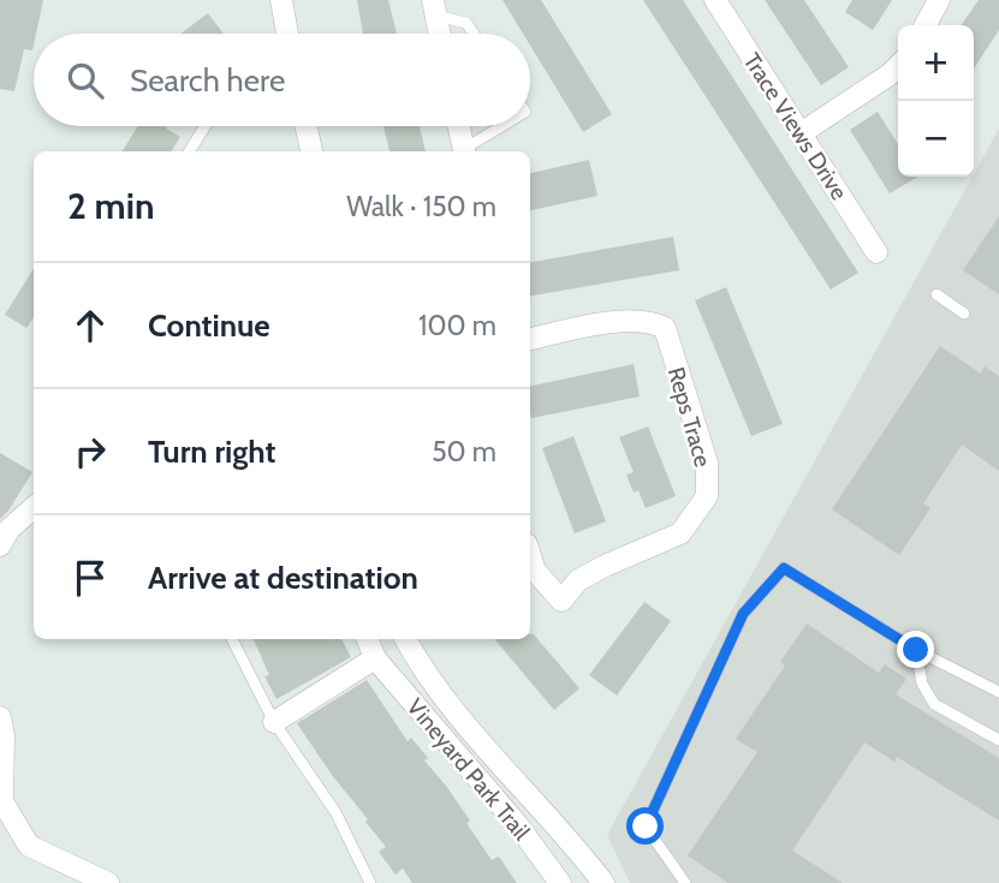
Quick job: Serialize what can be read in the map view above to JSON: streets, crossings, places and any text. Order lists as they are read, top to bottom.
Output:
{
  "streets": {
    "street": ["Trace Views Drive", "Reps Trace", "Vineyard Park Trail"]
  },
  "page": {
    "map_buttons": ["+", "−"],
    "search": "Search here",
    "heading": ["2 min", "Walk · 150 m"],
    "list": [
      ["Continue", "100 m"],
      ["Turn right", "50 m"],
      "Arrive at destination"
    ]
  }
}
